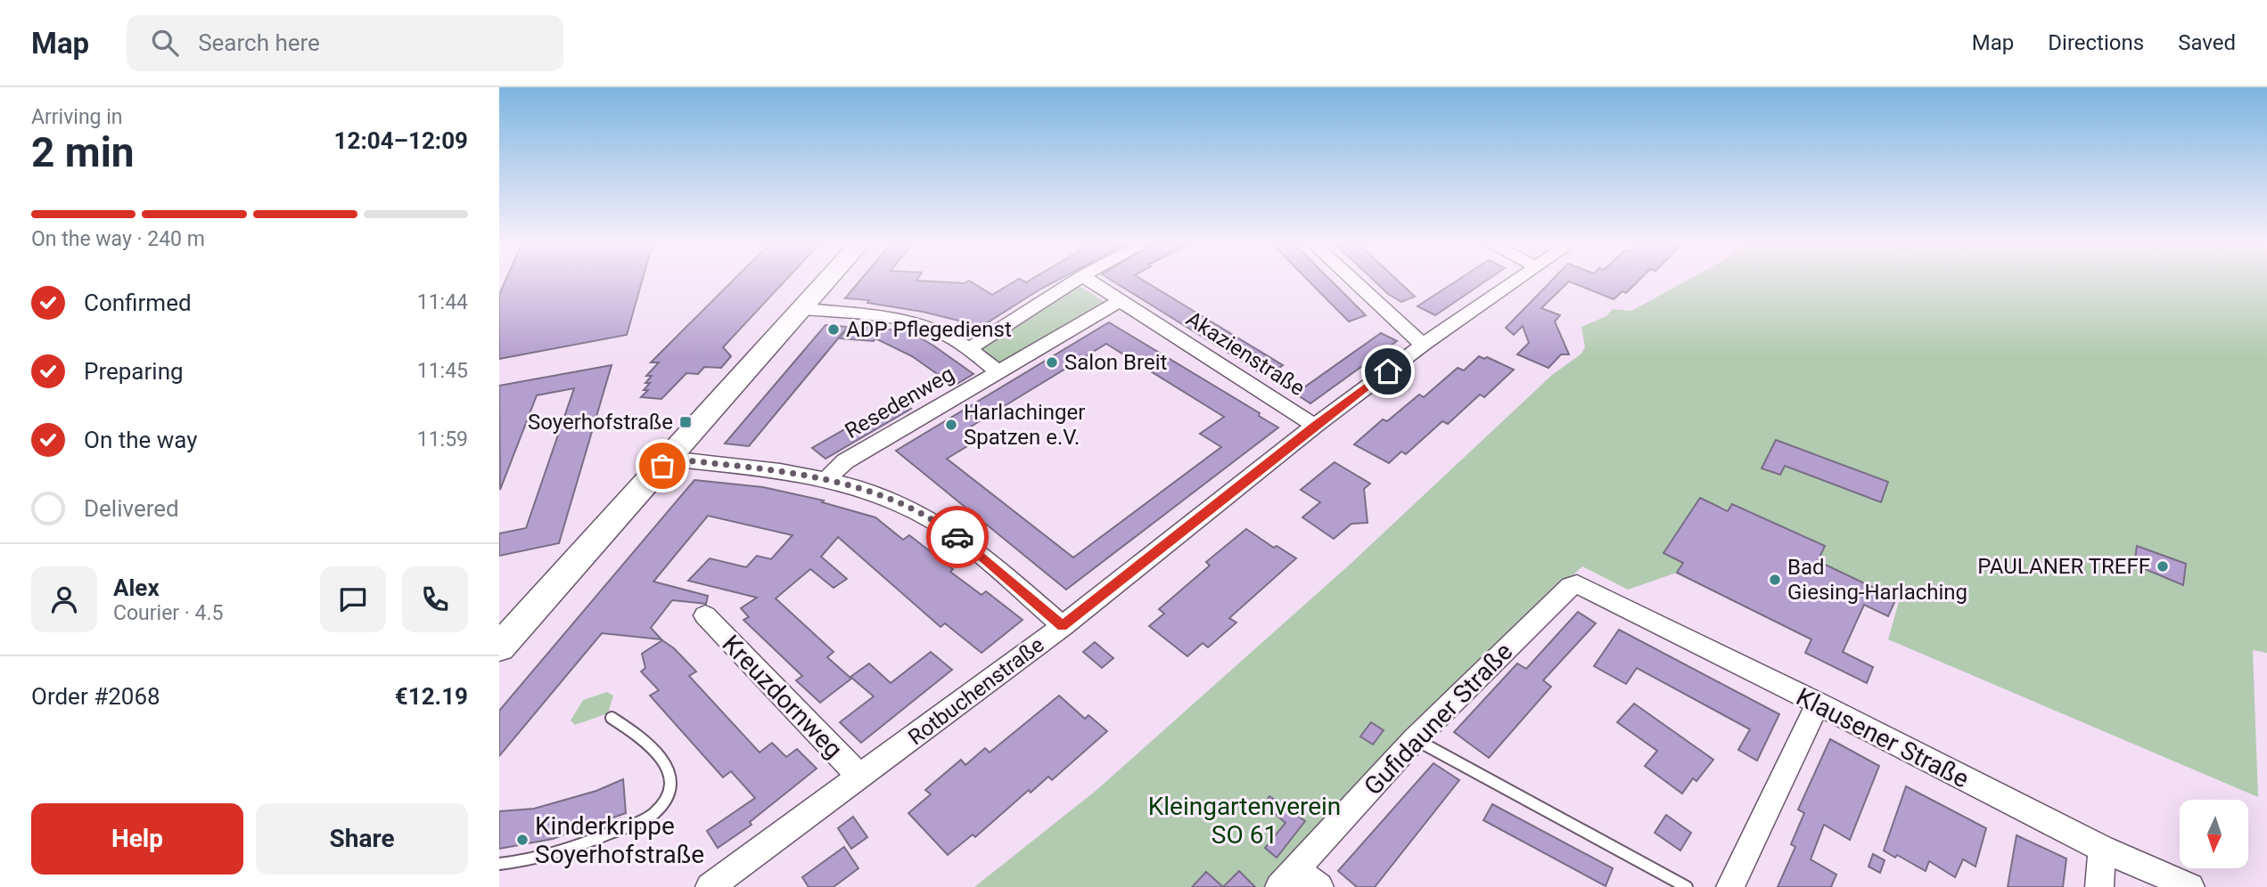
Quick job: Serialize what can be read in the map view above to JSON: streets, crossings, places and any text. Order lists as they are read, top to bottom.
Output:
{
  "streets": {
    "street": [
      "Akazienstraße",
      "Resedenweg",
      "Rotbuchenstraße",
      "Kreuzdornweg",
      "Gufidauner Straße",
      "Klausener Straße"
    ]
  },
  "crossings": [
    ["Akazienstraße", "Rotbuchenstraße"],
    ["Rotbuchenstraße", "Kreuzdornweg"],
    ["Gufidauner Straße", "Klausener Straße"]
  ],
  "parks": ["Kleingartenverein SO 61"],
  "places": {
    "other": [
      "ADP Pflegedienst",
      "Salon Breit",
      "Harlachinger Spatzen e.V.",
      "PAULANER TREFF",
      "Bad Giesing-Harlaching",
      "Kinderkrippe Soyerhofstraße"
    ],
    "transit": ["Soyerhofstraße"]
  },
  "north": "bottom",
  "page": {
    "header": "Map",
    "search": "Search here",
    "nav": ["Map", "Directions", "Saved"],
    "heading": ["2 min", "Arriving in", "12:04–12:09"],
    "panel": [
      "Alex",
      "Courier · 4.5",
      "Order #2068",
      "€12.19"
    ],
    "bar": "On the way · 240 m",
    "list": [
      ["Confirmed", "11:44"],
      ["Preparing", "11:45"],
      ["On the way", "11:59"],
      "Delivered"
    ],
    "buttons": ["Help", "Share"]
  }
}
